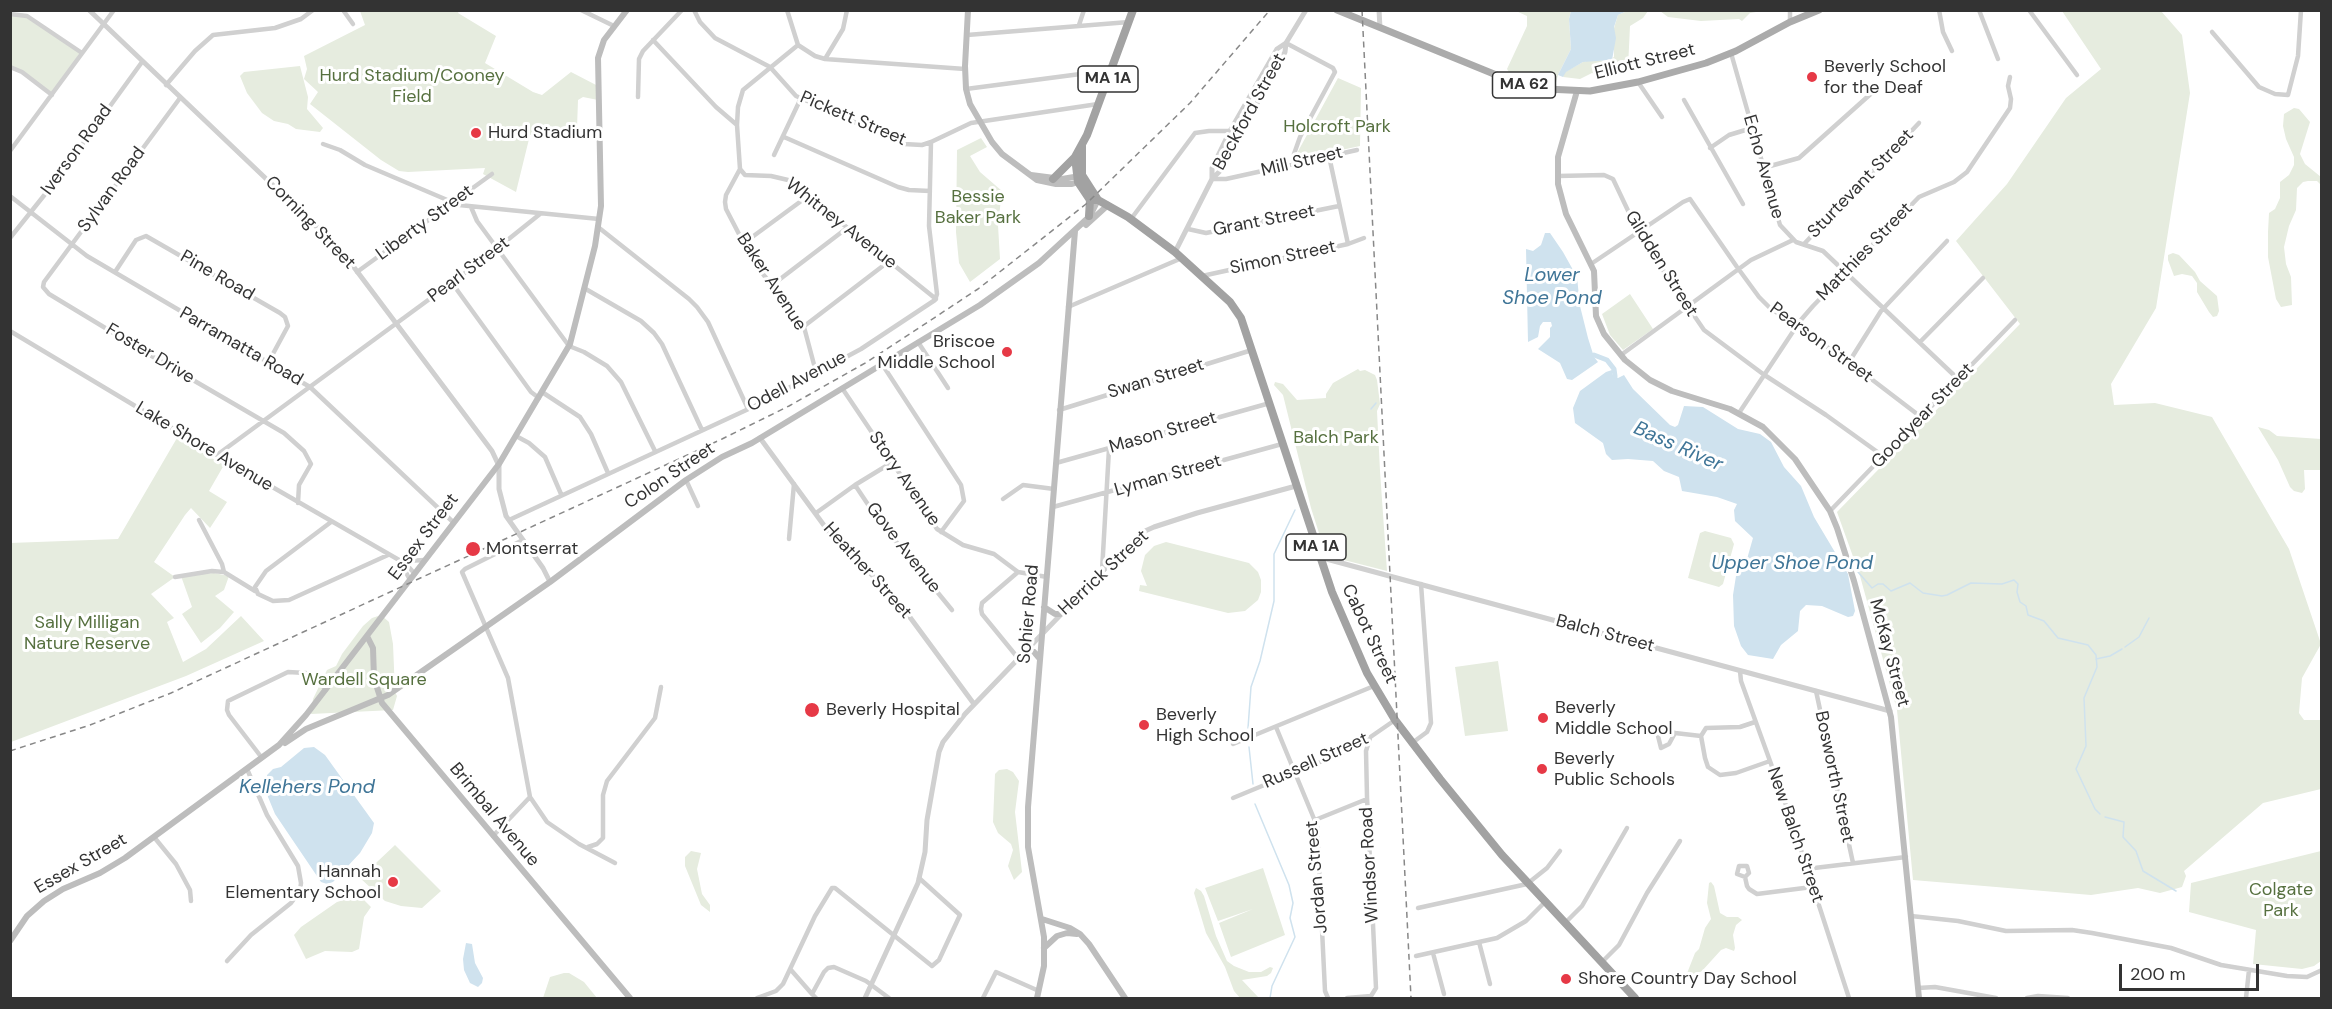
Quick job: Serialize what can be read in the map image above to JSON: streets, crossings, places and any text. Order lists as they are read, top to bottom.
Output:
{
  "streets": {
    "highway": ["MA 1A", "Cabot Street"],
    "main road": [
      "Elliott Street",
      "MA 62",
      "Colon Street",
      "Essex Street",
      "Sohier Road",
      "McKay Street",
      "Brimbal Avenue"
    ],
    "street": [
      "Beckford Street",
      "Pickett Street",
      "Iverson Road",
      "Mill Street",
      "Echo Avenue",
      "Sturtevant Street",
      "Sylvan Road",
      "Grant Street",
      "Corning Street",
      "Liberty Street",
      "Whitney Avenue",
      "Matthies Street",
      "Simon Street",
      "Glidden Street",
      "Pearl Street",
      "Pine Road",
      "Baker Avenue",
      "Pearson Street",
      "Parramatta Road",
      "Foster Drive",
      "Swan Street",
      "Odell Avenue",
      "Goodyear Street",
      "Mason Street",
      "Lake Shore Avenue",
      "Lyman Street",
      "Story Avenue",
      "Gove Avenue",
      "Heather Street",
      "Herrick Street",
      "Balch Street",
      "Russell Street",
      "Bosworth Street",
      "New Balch Street",
      "Windsor Road",
      "Jordan Street"
    ]
  },
  "crossings": [
    ["Elliott Street", "Echo Avenue"],
    ["Elliott Street", "McKay Street"],
    ["MA 1A", "Pickett Street"],
    ["MA 1A", "Cabot Street"],
    ["Beckford Street", "Mill Street"],
    ["Beckford Street", "Grant Street"],
    ["Beckford Street", "Cabot Street"],
    ["Iverson Road", "Corning Street"],
    ["Iverson Road", "Parramatta Road"],
    ["Echo Avenue", "Sturtevant Street"],
    ["Echo Avenue", "Matthies Street"],
    ["Echo Avenue", "Goodyear Street"],
    ["Sturtevant Street", "Glidden Street"],
    ["Sturtevant Street", "Pearson Street"],
    ["Sturtevant Street", "McKay Street"],
    ["Sylvan Road", "Corning Street"],
    ["Sylvan Road", "Parramatta Road"],
    ["Sylvan Road", "Foster Drive"],
    ["Corning Street", "Liberty Street"],
    ["Corning Street", "Pearl Street"],
    ["Corning Street", "Essex Street"],
    ["Whitney Avenue", "Baker Avenue"],
    ["Whitney Avenue", "Odell Avenue"],
    ["Matthies Street", "Glidden Street"],
    ["Matthies Street", "Pearson Street"],
    ["Matthies Street", "McKay Street"],
    ["Simon Street", "Cabot Street"],
    ["Glidden Street", "Pearson Street"],
    ["Glidden Street", "Goodyear Street"],
    ["Glidden Street", "McKay Street"],
    ["Pearl Street", "Parramatta Road"],
    ["Pearl Street", "Foster Drive"],
    ["Pearl Street", "Lake Shore Avenue"],
    ["Pine Road", "Parramatta Road"],
    ["Baker Avenue", "Odell Avenue"],
    ["Pearson Street", "Goodyear Street"],
    ["Parramatta Road", "Essex Street"],
    ["Foster Drive", "Lake Shore Avenue"],
    ["Swan Street", "Sohier Road"],
    ["Swan Street", "Cabot Street"],
    ["Goodyear Street", "McKay Street"],
    ["Mason Street", "Sohier Road"],
    ["Mason Street", "Cabot Street"],
    ["Lake Shore Avenue", "Essex Street"],
    ["Colon Street", "Story Avenue"],
    ["Colon Street", "Essex Street"],
    ["Colon Street", "Heather Street"],
    ["Colon Street", "Sohier Road"],
    ["Colon Street", "Cabot Street"],
    ["Colon Street", "Brimbal Avenue"],
    ["Lyman Street", "Sohier Road"],
    ["Lyman Street", "Cabot Street"],
    ["Essex Street", "Brimbal Avenue"],
    ["Heather Street", "Herrick Street"],
    ["Herrick Street", "Sohier Road"],
    ["Herrick Street", "Cabot Street"],
    ["Cabot Street", "Balch Street"],
    ["Cabot Street", "Russell Street"],
    ["Balch Street", "McKay Street"],
    ["Balch Street", "Bosworth Street"],
    ["Balch Street", "New Balch Street"],
    ["Russell Street", "Windsor Road"],
    ["Russell Street", "Jordan Street"]
  ],
  "water": [
    "Lower Shoe Pond",
    "Bass River",
    "Upper Shoe Pond",
    "Kellehers Pond"
  ],
  "parks": [
    "Hurd Stadium/Cooney Field",
    "Holcroft Park",
    "Bessie Baker Park",
    "Balch Park",
    "Sally Milligan Nature Reserve",
    "Wardell Square",
    "Colgate Park"
  ],
  "places": [
    "Beverly School for the Deaf",
    "Hurd Stadium",
    "Briscoe Middle School",
    "Montserrat",
    "Beverly Hospital",
    "Beverly Middle School",
    "Beverly High School",
    "Beverly Public Schools",
    "Hannah Elementary School",
    "Shore Country Day School"
  ],
  "scale_bar": "200 m"
}
